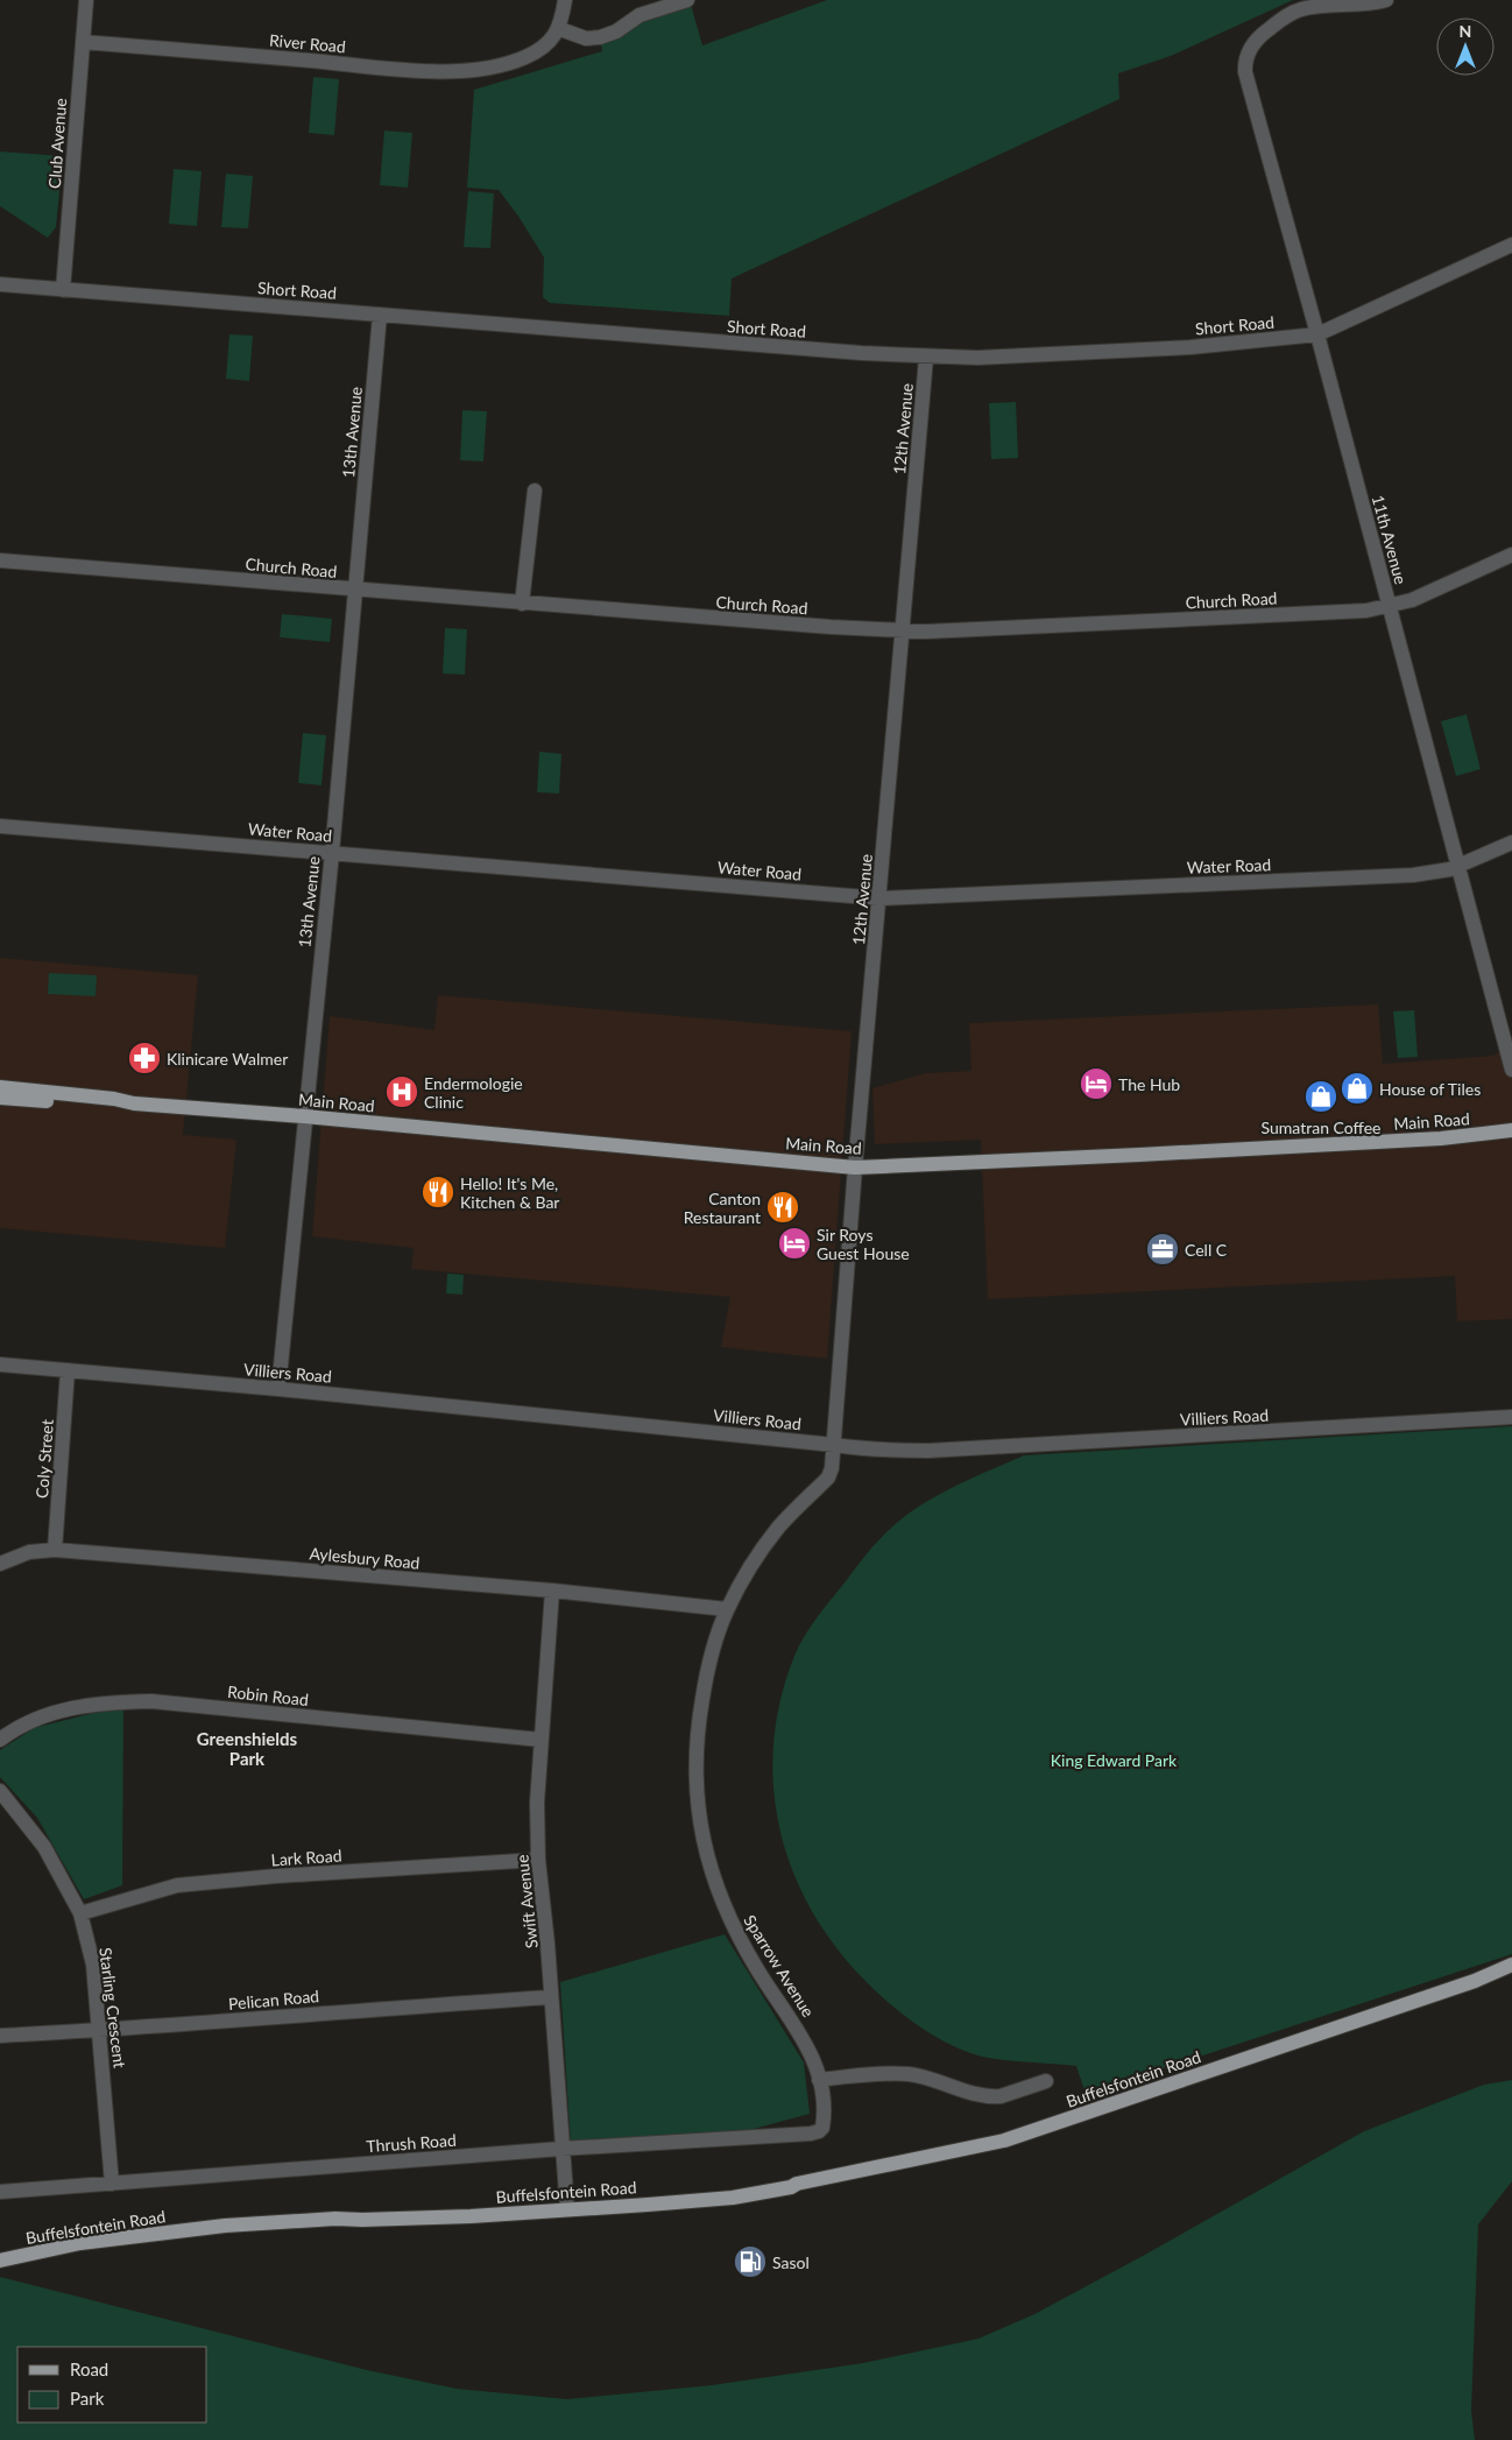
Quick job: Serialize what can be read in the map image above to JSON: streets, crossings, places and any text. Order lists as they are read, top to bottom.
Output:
{
  "streets": {
    "main road": ["Main Road", "Buffelsfontein Road"],
    "street": [
      "River Road",
      "Club Avenue",
      "Short Road",
      "12th Avenue",
      "13th Avenue",
      "11th Avenue",
      "Church Road",
      "Water Road",
      "Villiers Road",
      "Coly Street",
      "Aylesbury Road",
      "Robin Road",
      "Lark Road",
      "Swift Avenue",
      "Sparrow Avenue",
      "Pelican Road",
      "Starling Crescent",
      "Thrush Road"
    ]
  },
  "crossings": [
    ["River Road", "Club Avenue"],
    ["Club Avenue", "Short Road"],
    ["Short Road", "12th Avenue"],
    ["Short Road", "13th Avenue"],
    ["Short Road", "11th Avenue"],
    ["12th Avenue", "Church Road"],
    ["12th Avenue", "Water Road"],
    ["12th Avenue", "Main Road"],
    ["12th Avenue", "Villiers Road"],
    ["12th Avenue", "Sparrow Avenue"],
    ["13th Avenue", "Church Road"],
    ["13th Avenue", "Water Road"],
    ["13th Avenue", "Main Road"],
    ["13th Avenue", "Villiers Road"],
    ["11th Avenue", "Church Road"],
    ["11th Avenue", "Water Road"],
    ["Villiers Road", "Coly Street"],
    ["Villiers Road", "Sparrow Avenue"],
    ["Coly Street", "Aylesbury Road"],
    ["Aylesbury Road", "Swift Avenue"],
    ["Aylesbury Road", "Sparrow Avenue"],
    ["Robin Road", "Swift Avenue"],
    ["Lark Road", "Swift Avenue"],
    ["Lark Road", "Starling Crescent"],
    ["Swift Avenue", "Pelican Road"],
    ["Swift Avenue", "Buffelsfontein Road"],
    ["Swift Avenue", "Thrush Road"],
    ["Sparrow Avenue", "Thrush Road"],
    ["Pelican Road", "Starling Crescent"],
    ["Starling Crescent", "Thrush Road"]
  ],
  "districts": ["Greenshields Park"],
  "parks": ["King Edward Park"],
  "places": {
    "pharmacy": ["Klinicare Walmer"],
    "hotel": ["The Hub", "Sir Roys Guest House"],
    "shop": ["House of Tiles", "Sumatran Coffee"],
    "hospital": ["Endermologie Clinic"],
    "restaurant": ["Hello! It's Me, Kitchen & Bar", "Canton Restaurant"],
    "office": ["Cell C"],
    "fuel station": ["Sasol"]
  },
  "legend": ["Road", "Park"],
  "north": "top"
}
